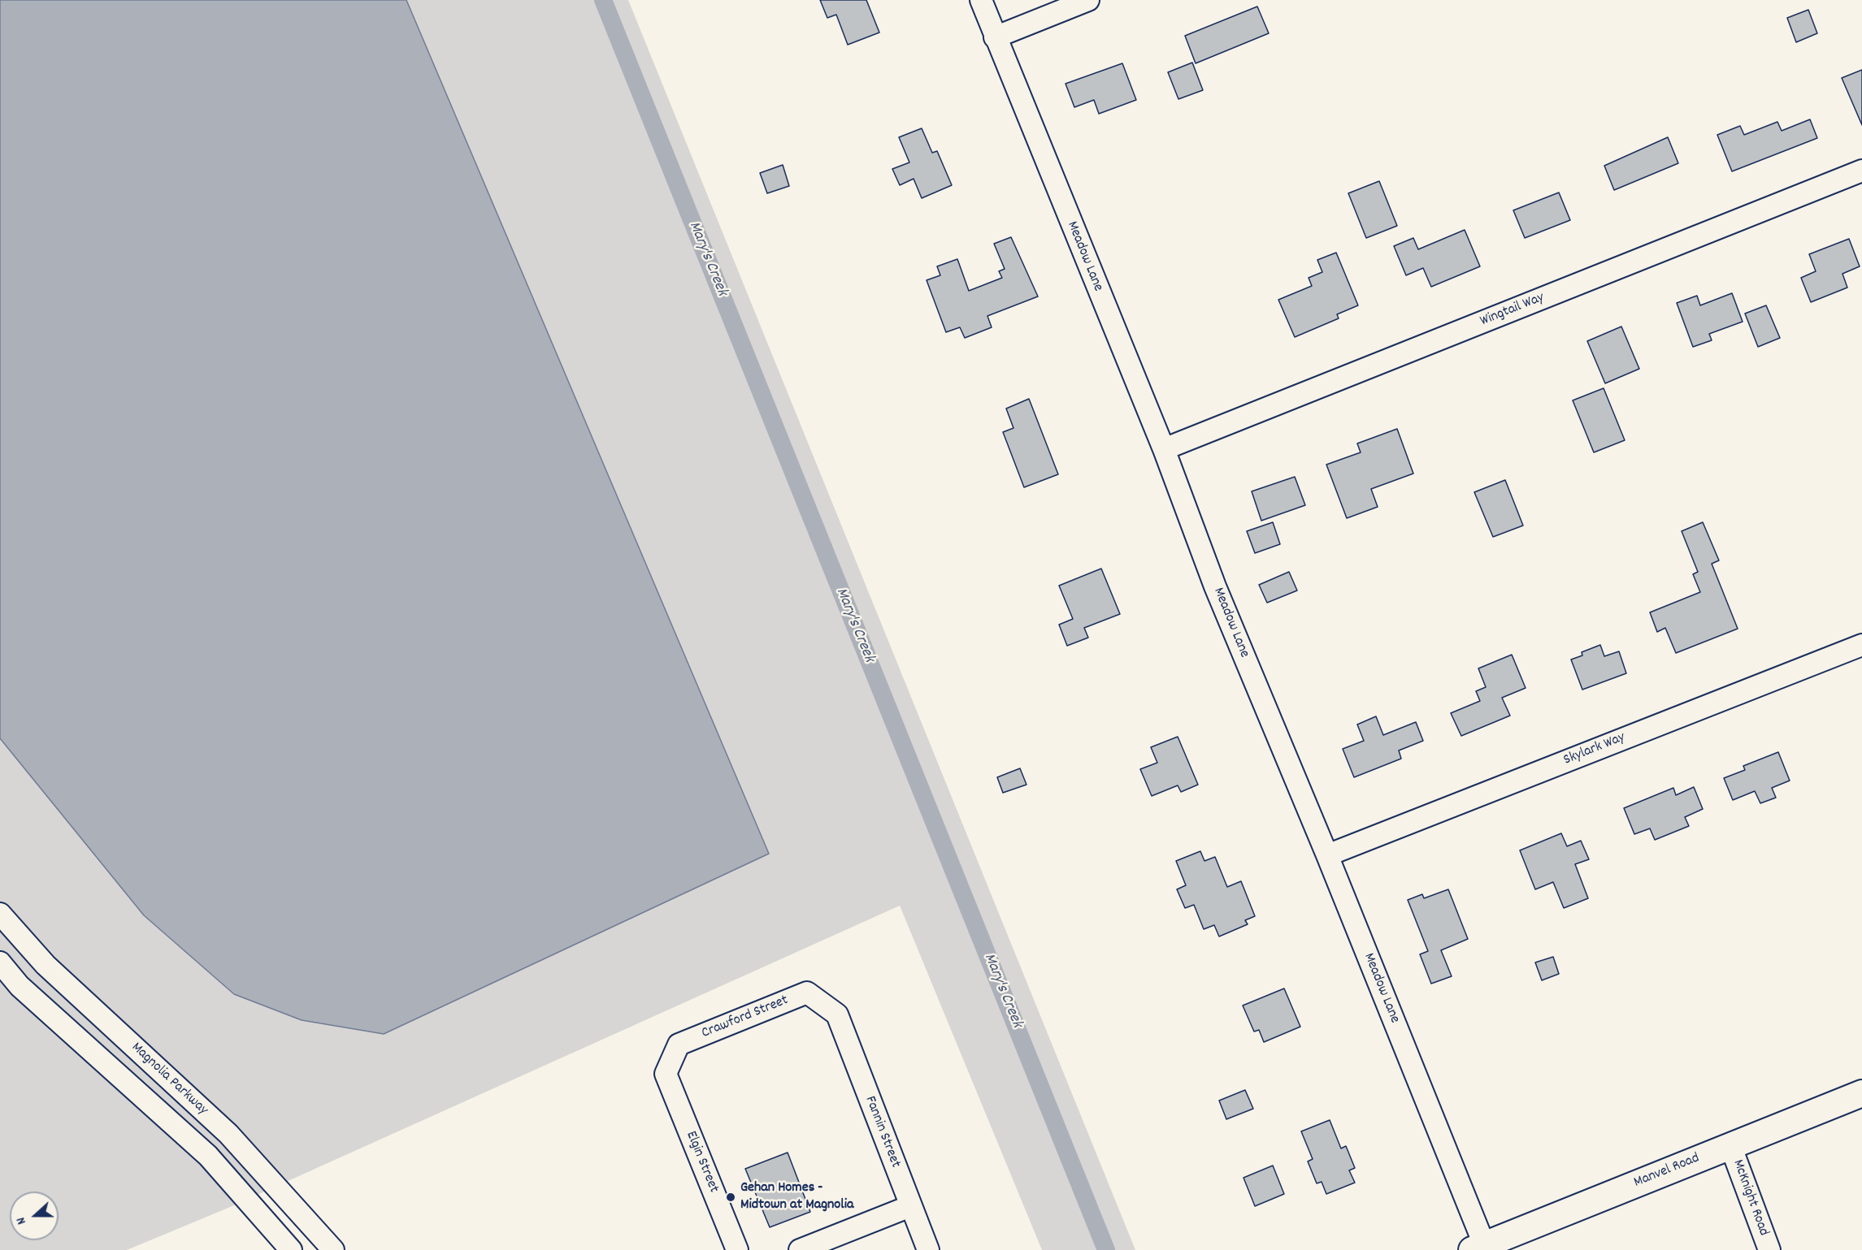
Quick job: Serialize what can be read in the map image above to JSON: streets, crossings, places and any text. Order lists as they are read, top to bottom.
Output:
{
  "streets": {
    "main road": ["Manvel Road"],
    "street": [
      "Meadow Lane",
      "Wingtail Way",
      "Skylark Way",
      "Crawford Street",
      "Magnolia Parkway",
      "Fannin Street",
      "Elgin Street",
      "McKnight Road"
    ]
  },
  "crossings": [
    ["Meadow Lane", "Wingtail Way"],
    ["Meadow Lane", "Skylark Way"],
    ["Meadow Lane", "Manvel Road"],
    ["Crawford Street", "Fannin Street"],
    ["Crawford Street", "Elgin Street"],
    ["Manvel Road", "McKnight Road"]
  ],
  "water": ["Mary's Creek"],
  "places": ["Gehan Homes - Midtown at Magnolia"],
  "north": "left"
}
